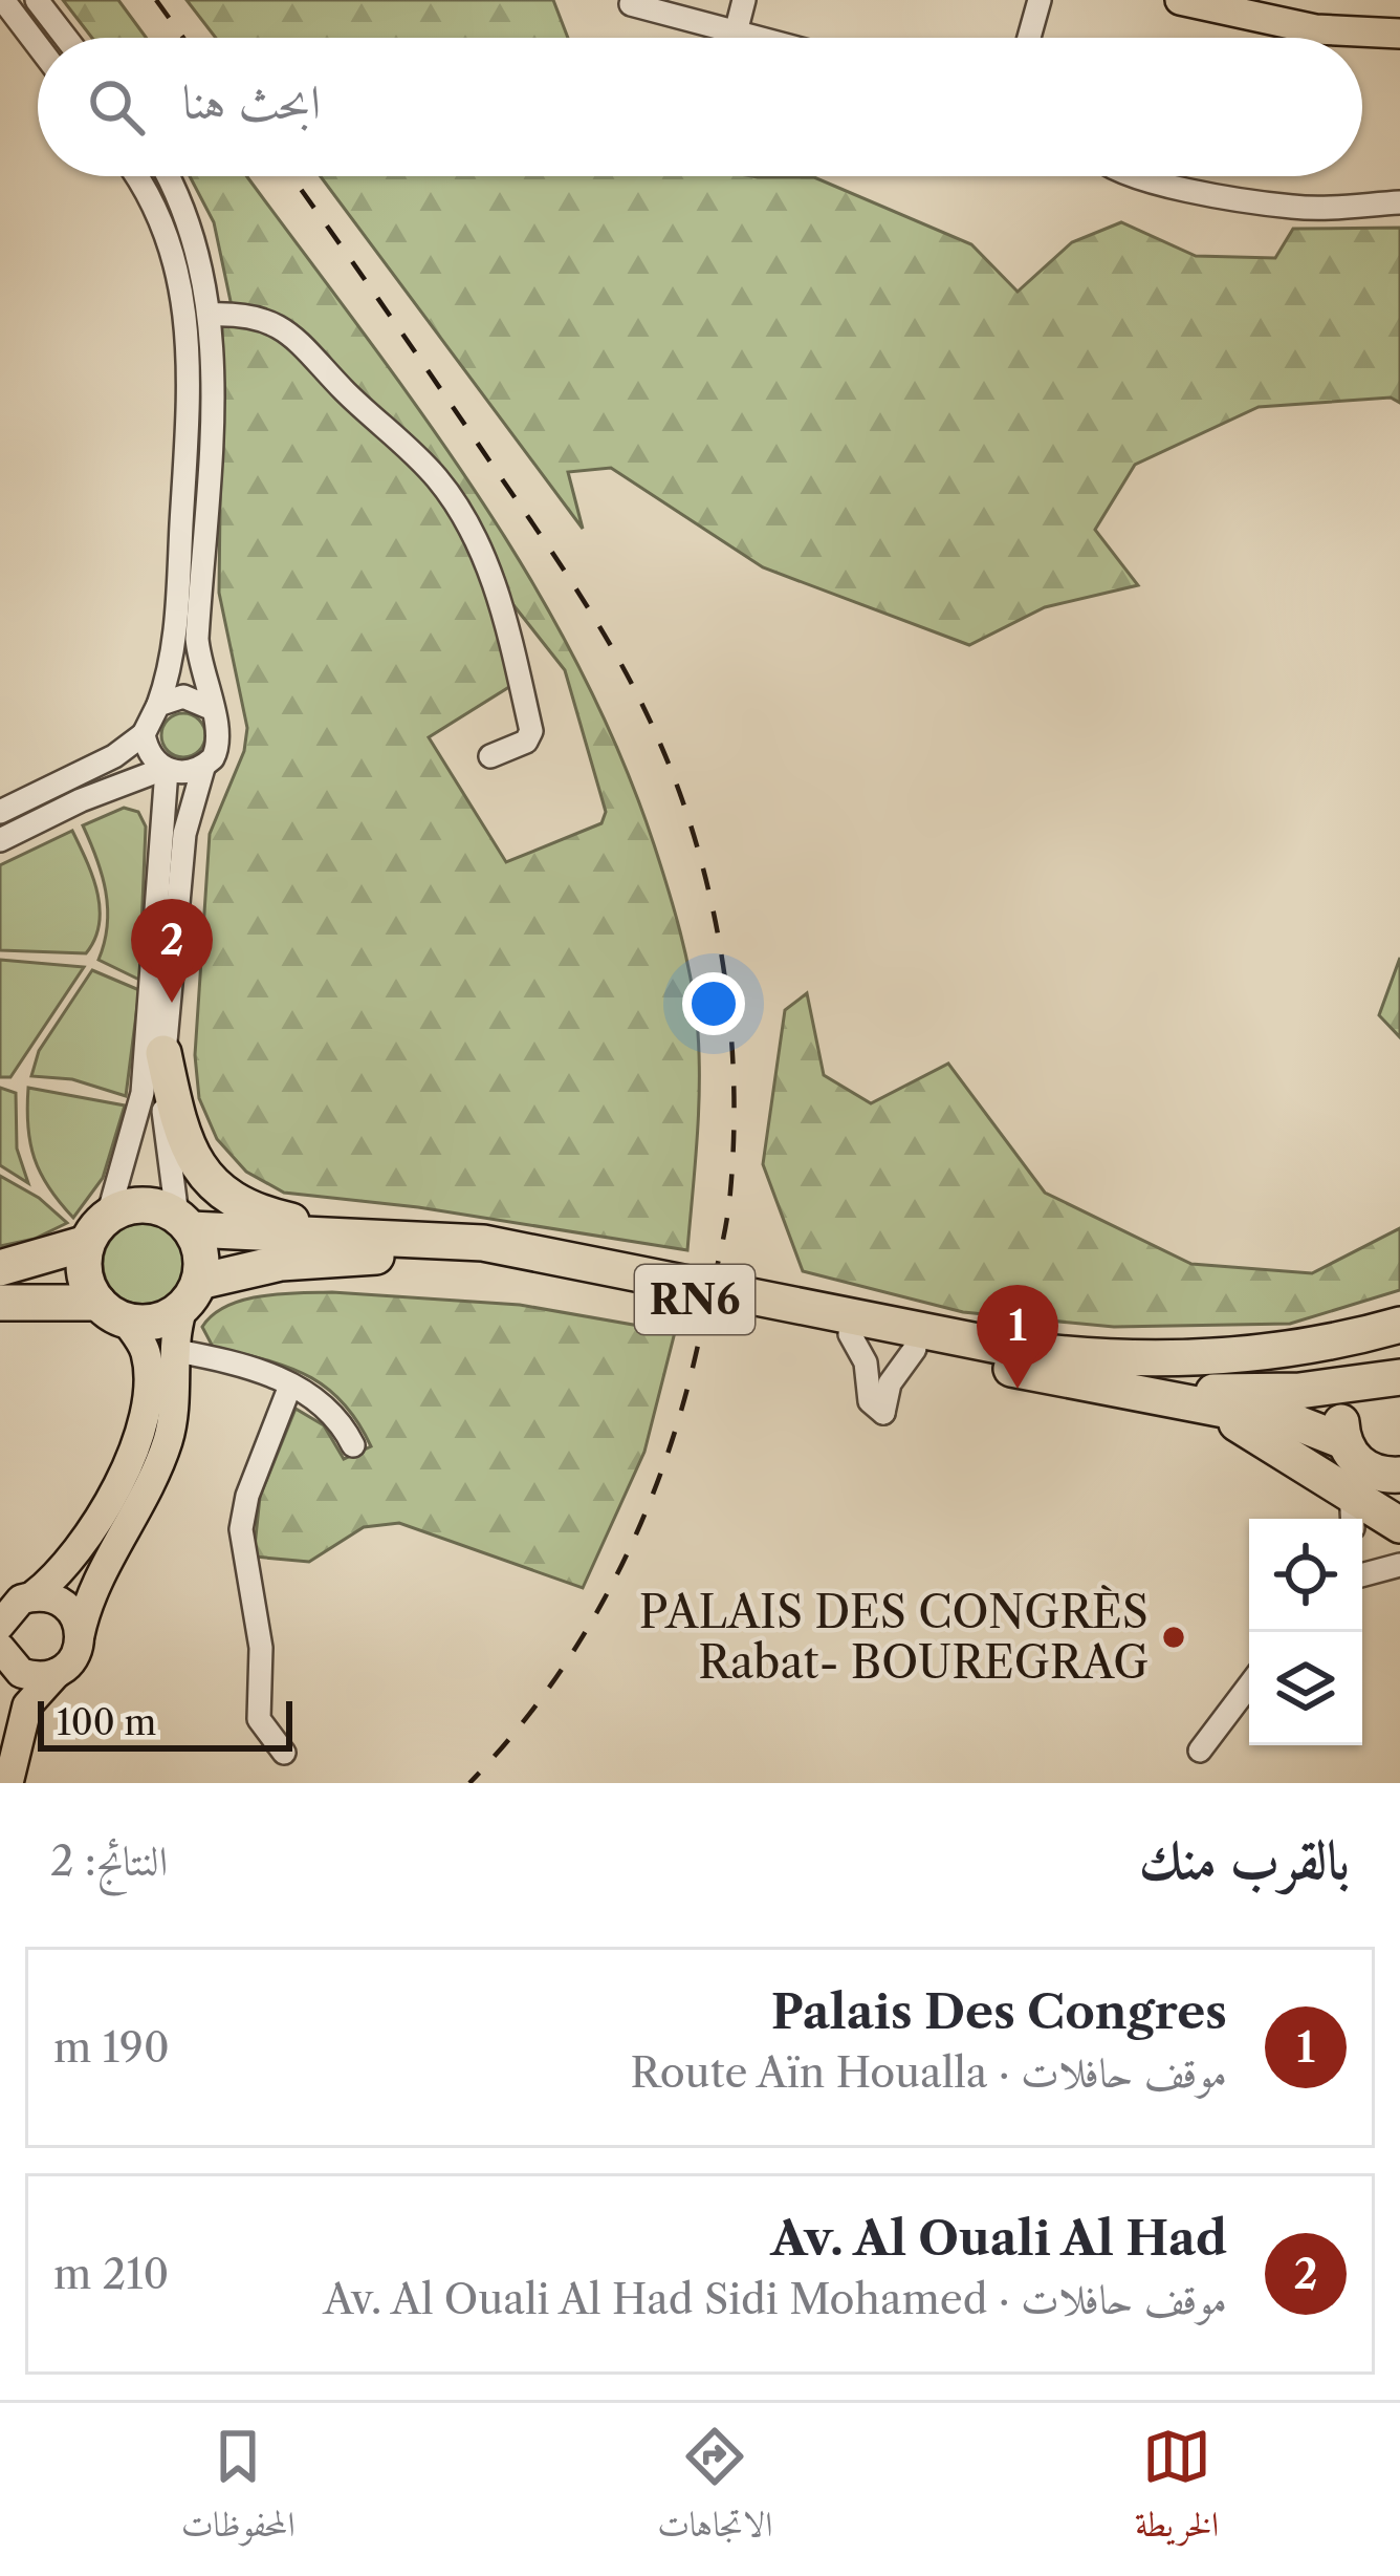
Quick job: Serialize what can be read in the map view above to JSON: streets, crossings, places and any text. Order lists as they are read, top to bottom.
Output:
{
  "streets": {
    "highway": ["RN6"]
  },
  "places": ["PALAIS DES CONGRÈS Rabat- BOUREGRAG"],
  "scale_bar": "100 m",
  "page": {
    "search": "ابحث هنا",
    "pins": ["2", "1"],
    "scale": "100 m",
    "heading": ["بالقرب منك", "النتائج: 2"],
    "list": [
      {
        "mark": "1",
        "name": "Palais Des Congres",
        "note": "موقف حافلات · Route Aïn Houalla",
        "value": "190 m"
      },
      {
        "mark": "2",
        "name": "Av. Al Ouali Al Had",
        "note": "موقف حافلات · Av. Al Ouali Al Had Sidi Mohamed",
        "value": "210 m"
      }
    ],
    "nav": ["الخريطة", "الاتجاهات", "المحفوظات"]
  }
}
